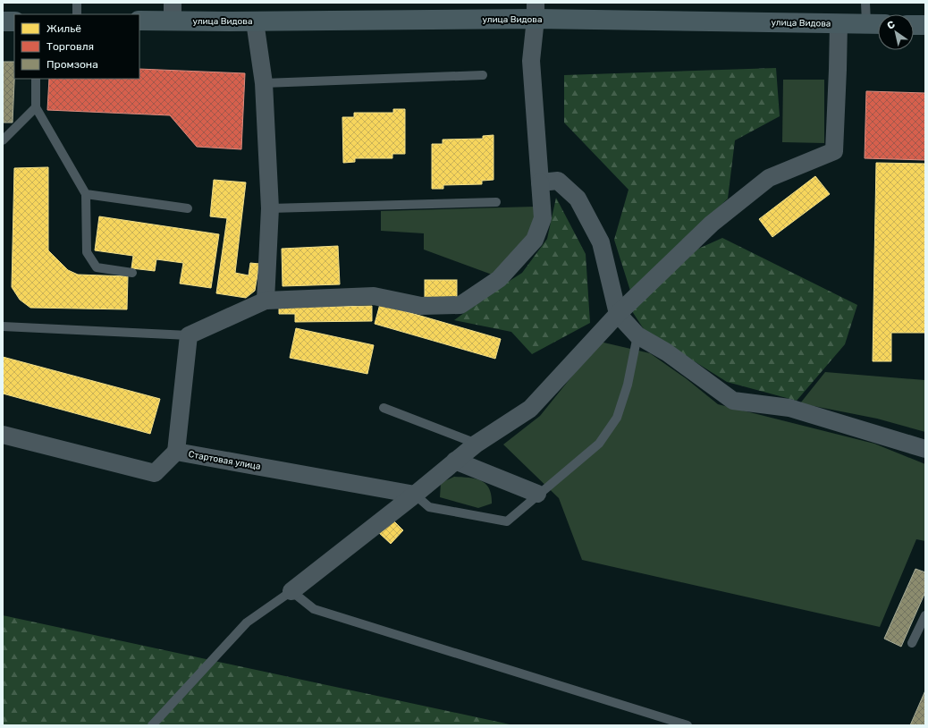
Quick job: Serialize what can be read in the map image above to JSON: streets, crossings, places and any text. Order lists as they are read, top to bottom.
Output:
{
  "streets": {
    "street": ["улица Видова", "Стартовая улица"]
  },
  "legend": ["Жильё", "Торговля", "Промзона"],
  "north": "top left"
}
